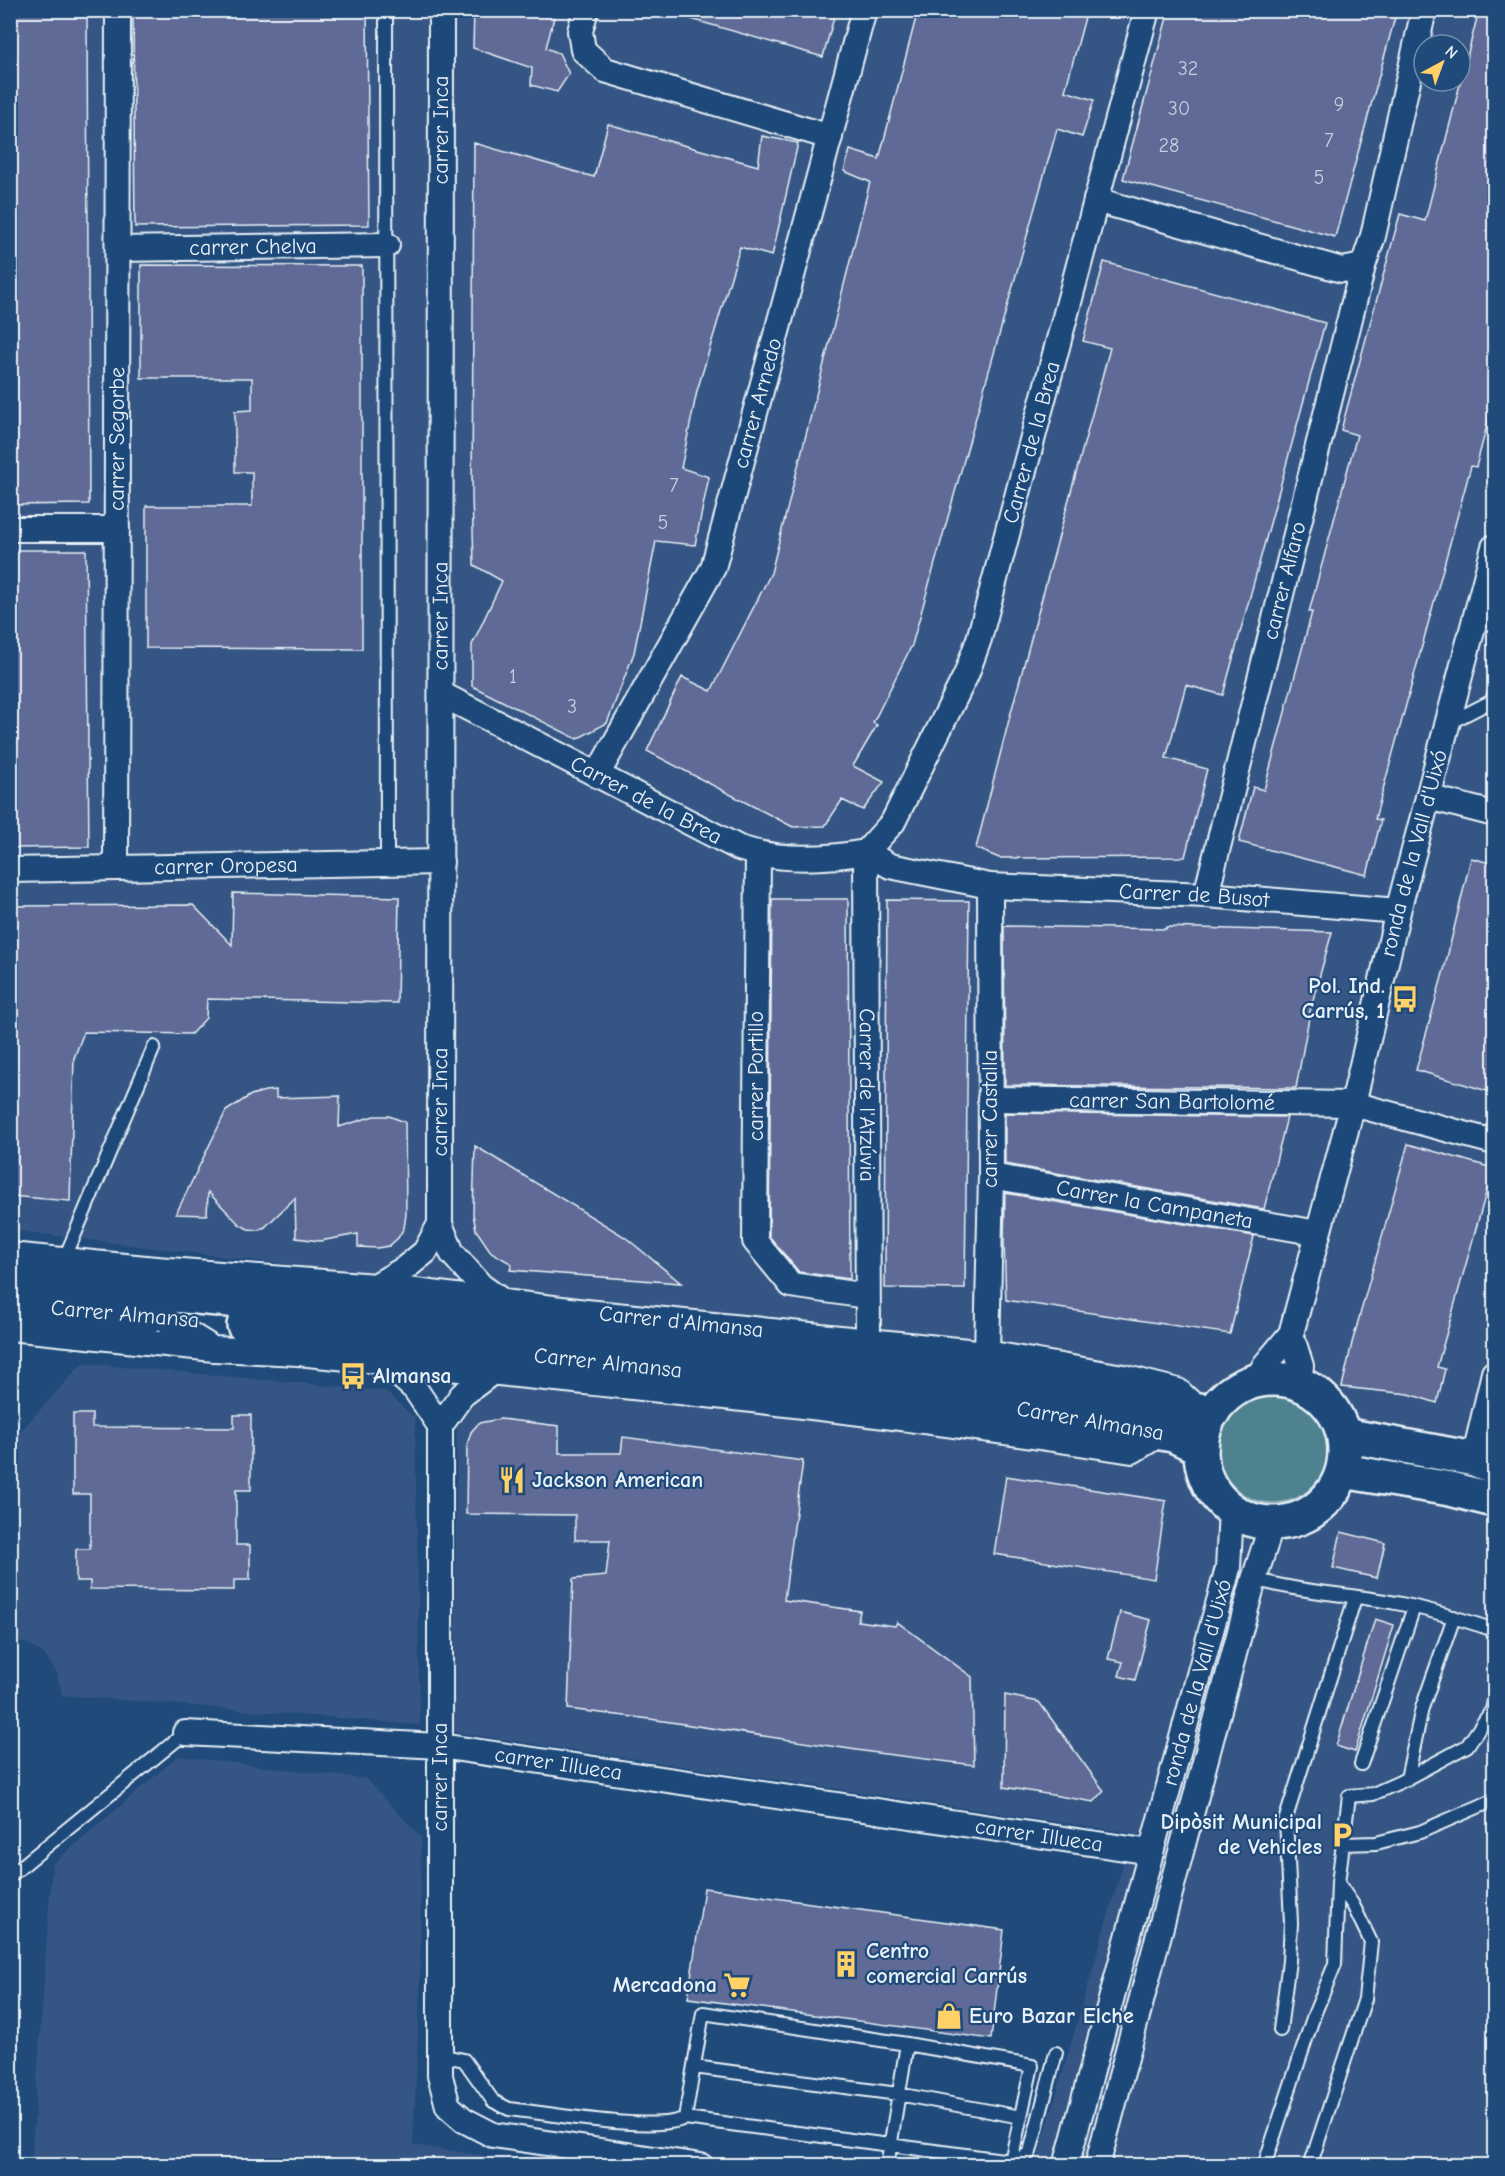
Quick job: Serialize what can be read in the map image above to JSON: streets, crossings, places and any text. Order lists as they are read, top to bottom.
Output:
{
  "streets": {
    "main road": ["Carrer Almansa", "Carrer d'Almansa"],
    "street": [
      "carrer Inca",
      "carrer Chelva",
      "carrer Arnedo",
      "carrer Segorbe",
      "Carrer de la Brea",
      "carrer Alfaro",
      "ronda de la Vall d'Uixó",
      "carrer Oropesa",
      "Carrer de Busot",
      "carrer Portillo",
      "Carrer de l'Atzúvia",
      "carrer San Bartolomé",
      "carrer Castalla",
      "Carrer la Campaneta",
      "carrer Illueca"
    ]
  },
  "crossings": [
    ["carrer Inca", "Carrer de la Brea"],
    ["carrer Inca", "carrer Oropesa"],
    ["carrer Inca", "carrer Illueca"],
    ["carrer Chelva", "carrer Segorbe"],
    ["carrer Arnedo", "Carrer de la Brea"],
    ["carrer Segorbe", "carrer Oropesa"],
    ["Carrer de la Brea", "carrer Portillo"],
    ["Carrer de la Brea", "Carrer de l'Atzúvia"],
    ["carrer Alfaro", "Carrer de Busot"],
    ["ronda de la Vall d'Uixó", "Carrer de Busot"],
    ["ronda de la Vall d'Uixó", "carrer San Bartolomé"],
    ["ronda de la Vall d'Uixó", "Carrer la Campaneta"],
    ["ronda de la Vall d'Uixó", "Carrer Almansa"],
    ["ronda de la Vall d'Uixó", "Carrer d'Almansa"],
    ["ronda de la Vall d'Uixó", "carrer Illueca"],
    ["Carrer de Busot", "carrer Castalla"],
    ["carrer Portillo", "Carrer de l'Atzúvia"],
    ["Carrer de l'Atzúvia", "Carrer d'Almansa"],
    ["carrer San Bartolomé", "carrer Castalla"],
    ["carrer Castalla", "Carrer la Campaneta"],
    ["carrer Castalla", "Carrer d'Almansa"],
    ["Carrer Almansa", "Carrer d'Almansa"]
  ],
  "places": {
    "bus stop": ["Pol. Ind. Carrús, 1", "Almansa"],
    "restaurant": ["Jackson American"],
    "parking": ["Dipòsit Municipal de Vehicles"],
    "building": ["Centro comercial Carrús"],
    "supermarket": ["Mercadona"],
    "shop": ["Euro Bazar Elche"]
  },
  "house_numbers": [
    "32",
    "9",
    "30",
    "7",
    "28",
    "5",
    "7",
    "5",
    "1",
    "3"
  ],
  "north": "top right"
}
